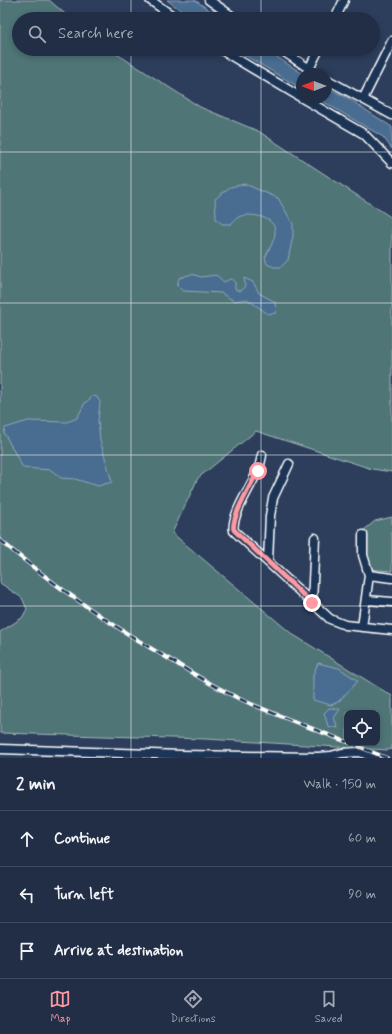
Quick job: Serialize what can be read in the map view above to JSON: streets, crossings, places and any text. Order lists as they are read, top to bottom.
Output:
{
  "north": "left",
  "page": {
    "search": "Search here",
    "heading": ["2 min", "Walk · 150 m"],
    "list": [
      ["Continue", "60 m"],
      ["Turn left", "90 m"],
      "Arrive at destination"
    ],
    "nav": ["Map", "Directions", "Saved"]
  }
}
